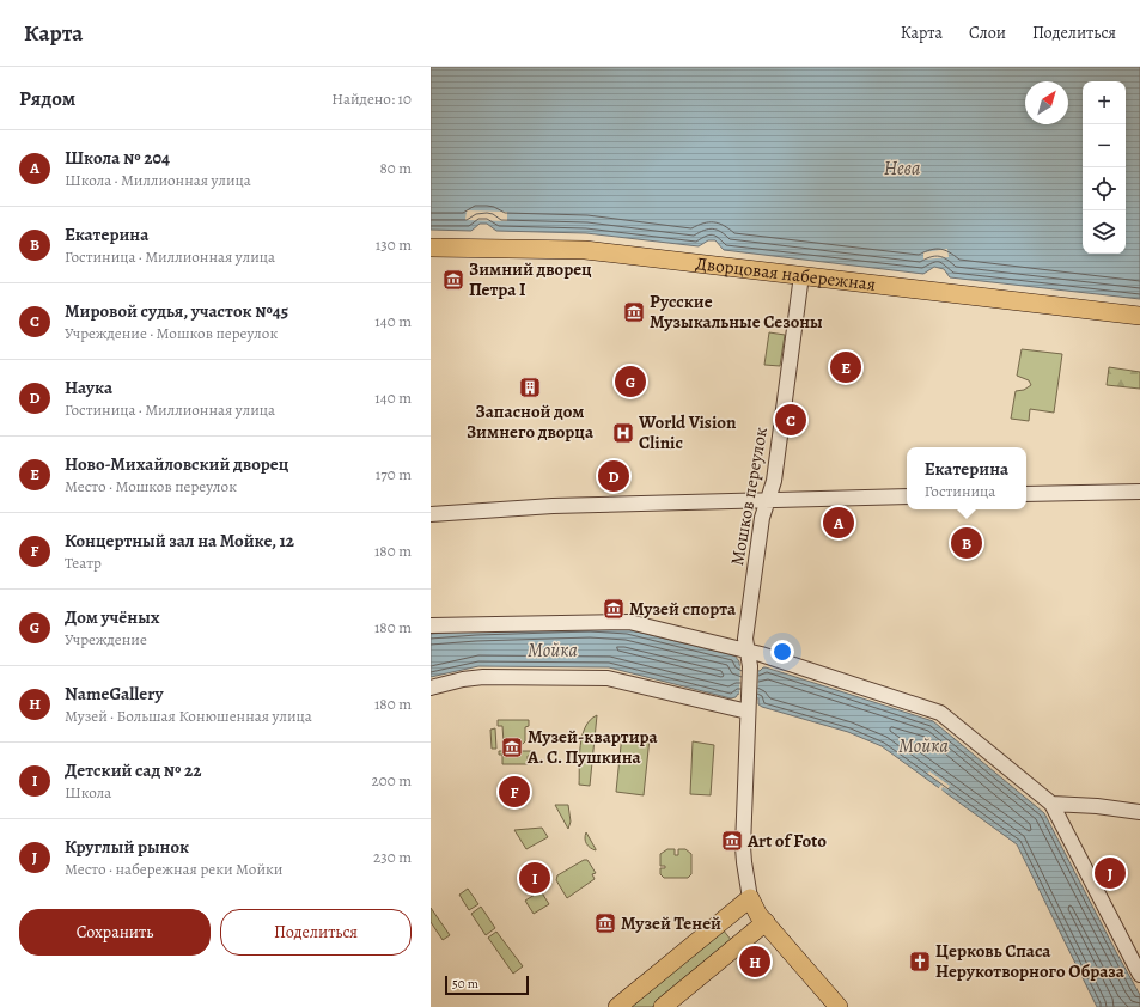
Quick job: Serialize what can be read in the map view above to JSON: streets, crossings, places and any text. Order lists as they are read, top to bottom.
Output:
{
  "streets": {
    "main road": ["Дворцовая набережная"],
    "street": ["Мошков переулок"]
  },
  "crossings": [
    ["Дворцовая набережная", "Мошков переулок"]
  ],
  "water": ["Нева", "Мойка"],
  "places": {
    "museum": [
      "Зимний дворец Петра I",
      "Русские Музыкальные Сезоны",
      "Музей спорта",
      "Музей-квартира А. С. Пушкина",
      "Art of Foto",
      "Музей Теней"
    ],
    "building": ["Запасной дом Зимнего дворца"],
    "hospital": ["World Vision Clinic"],
    "church": ["Церковь Спаса Нерукотворного Образа"]
  },
  "scale_bar": "50 m",
  "north": "top right",
  "page": {
    "header": "Карта",
    "nav": ["Карта", "Слои", "Поделиться"],
    "heading": ["Рядом", "Найдено: 10"],
    "map_buttons": ["+", "−"],
    "list": [
      {
        "mark": "A",
        "name": "Школа № 204",
        "note": "Школа · Миллионная улица",
        "value": "80 m"
      },
      {
        "mark": "B",
        "name": "Екатерина",
        "note": "Гостиница · Миллионная улица",
        "value": "130 m"
      },
      {
        "mark": "C",
        "name": "Мировой судья, участок №45",
        "note": "Учреждение · Мошков переулок",
        "value": "140 m"
      },
      {
        "mark": "D",
        "name": "Наука",
        "note": "Гостиница · Миллионная улица",
        "value": "140 m"
      },
      {
        "mark": "E",
        "name": "Ново-Михайловский дворец",
        "note": "Место · Мошков переулок",
        "value": "170 m"
      },
      {
        "mark": "F",
        "name": "Концертный зал на Мойке, 12",
        "note": "Театр",
        "value": "180 m"
      },
      {
        "mark": "G",
        "name": "Дом учёных",
        "note": "Учреждение",
        "value": "180 m"
      },
      {
        "mark": "H",
        "name": "NameGallery",
        "note": "Музей · Большая Конюшенная улица",
        "value": "180 m"
      },
      {
        "mark": "I",
        "name": "Детский сад № 22",
        "note": "Школа",
        "value": "200 m"
      },
      {
        "mark": "J",
        "name": "Круглый рынок",
        "note": "Место · набережная реки Мойки",
        "value": "230 m"
      }
    ],
    "pins": [
      "E",
      "G",
      "C",
      "D",
      "A",
      "B",
      "F",
      "J",
      "I",
      "H"
    ],
    "popup": ["Екатерина", "Гостиница"],
    "buttons": ["Сохранить", "Поделиться"],
    "scale": "50 m"
  }
}
